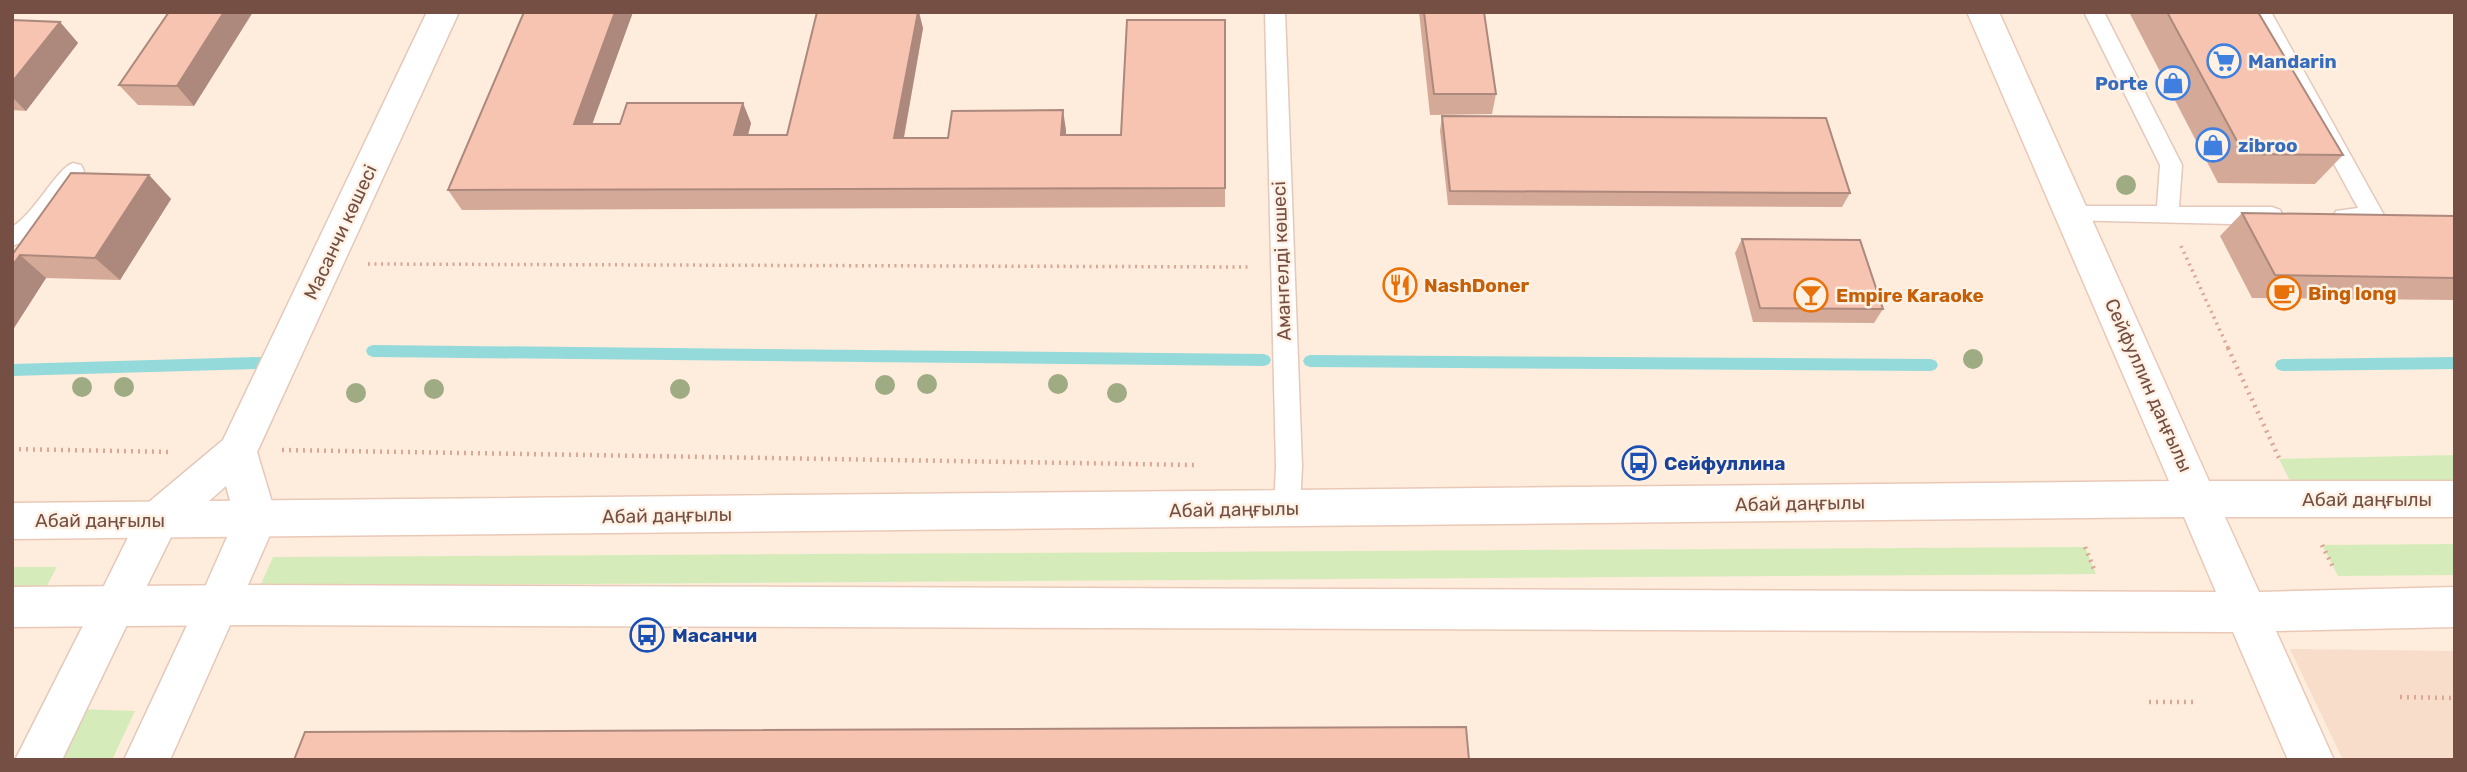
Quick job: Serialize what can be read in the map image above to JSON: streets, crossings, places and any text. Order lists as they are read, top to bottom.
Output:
{
  "streets": {
    "main road": ["Масанчи көшесі", "Сейфуллин даңғылы", "Абай даңғылы"],
    "lane": ["Амангелді көшесі"]
  },
  "crossings": [
    ["Масанчи көшесі", "Абай даңғылы"],
    ["Амангелді көшесі", "Абай даңғылы"],
    ["Сейфуллин даңғылы", "Абай даңғылы"]
  ],
  "places": {
    "supermarket": ["Mandarin"],
    "shop": ["Porte", "zibroo"],
    "restaurant": ["NashDoner"],
    "cafe": ["Bing long"],
    "bar": ["Empire Karaoke"],
    "bus stop": ["Сейфуллина", "Масанчи"]
  }
}
